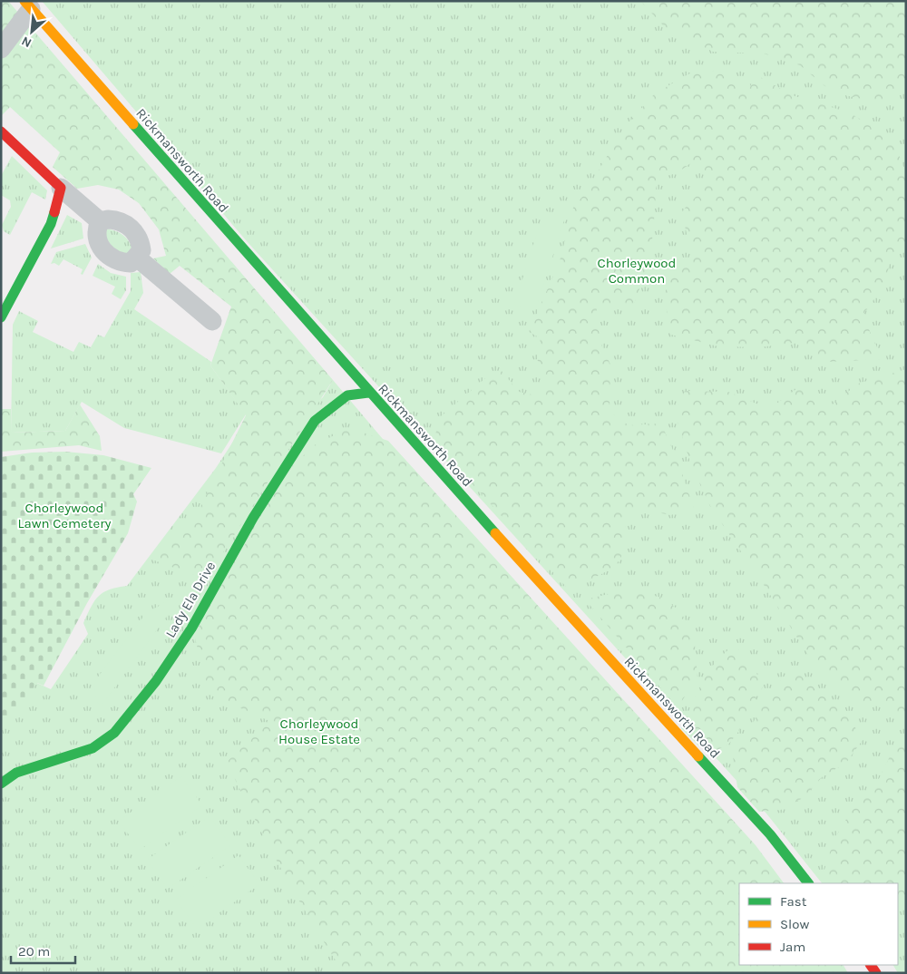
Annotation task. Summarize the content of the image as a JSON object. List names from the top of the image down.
{
  "streets": {
    "main road": ["Rickmansworth Road", "Lady Ela Drive"]
  },
  "crossings": [
    ["Rickmansworth Road", "Lady Ela Drive"]
  ],
  "parks": ["Chorleywood Common", "Chorleywood Lawn Cemetery", "Chorleywood House Estate"],
  "legend": ["Fast", "Slow", "Jam"],
  "scale_bar": "20 m",
  "north": "bottom left"
}
